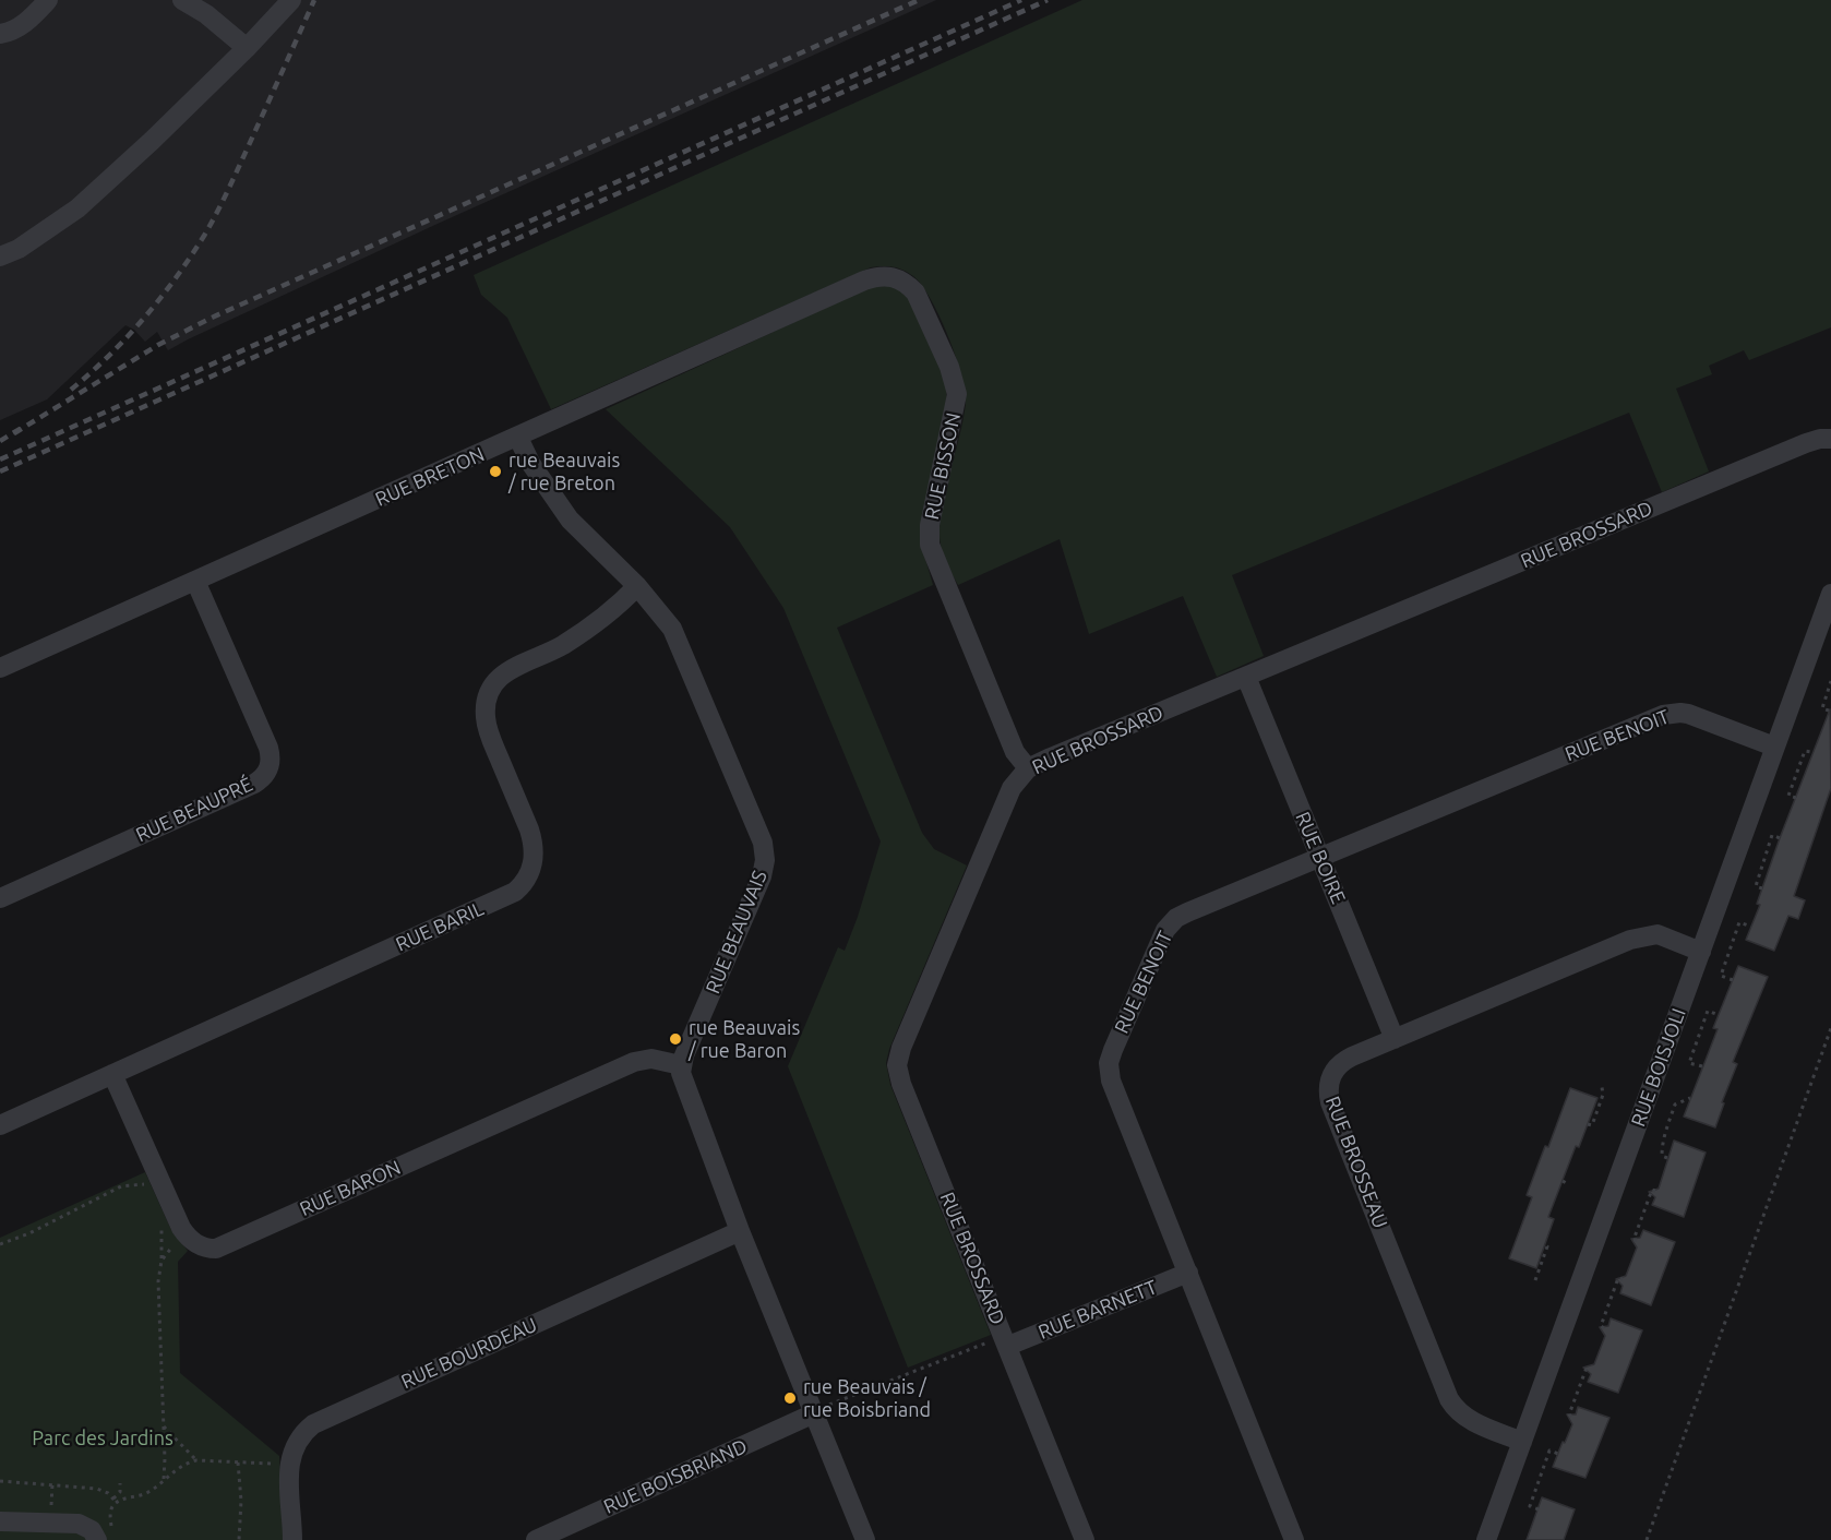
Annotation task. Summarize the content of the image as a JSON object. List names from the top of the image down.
{
  "streets": {
    "street": [
      "RUE BISSON",
      "RUE BRETON",
      "RUE BROSSARD",
      "RUE BENOIT",
      "RUE BEAUPRÉ",
      "RUE BOIRE",
      "RUE BARIL",
      "RUE BEAUVAIS",
      "RUE BOISJOLI",
      "RUE BROSSEAU",
      "RUE BARON",
      "RUE BARNETT",
      "RUE BOURDEAU",
      "RUE BOISBRIAND"
    ]
  },
  "crossings": [
    ["RUE BISSON", "RUE BRETON"],
    ["RUE BISSON", "RUE BROSSARD"],
    ["RUE BRETON", "RUE BEAUPRÉ"],
    ["RUE BRETON", "RUE BEAUVAIS"],
    ["RUE BROSSARD", "RUE BOIRE"],
    ["RUE BROSSARD", "RUE BARNETT"],
    ["RUE BENOIT", "RUE BOIRE"],
    ["RUE BENOIT", "RUE BOISJOLI"],
    ["RUE BENOIT", "RUE BARNETT"],
    ["RUE BOIRE", "RUE BROSSEAU"],
    ["RUE BARIL", "RUE BEAUVAIS"],
    ["RUE BARIL", "RUE BARON"],
    ["RUE BEAUVAIS", "RUE BARON"],
    ["RUE BOISJOLI", "RUE BROSSEAU"]
  ],
  "parks": ["Parc des Jardins"],
  "places": ["rue Beauvais / rue Breton", "rue Beauvais / rue Baron", "rue Beauvais / rue Boisbriand"]
}
